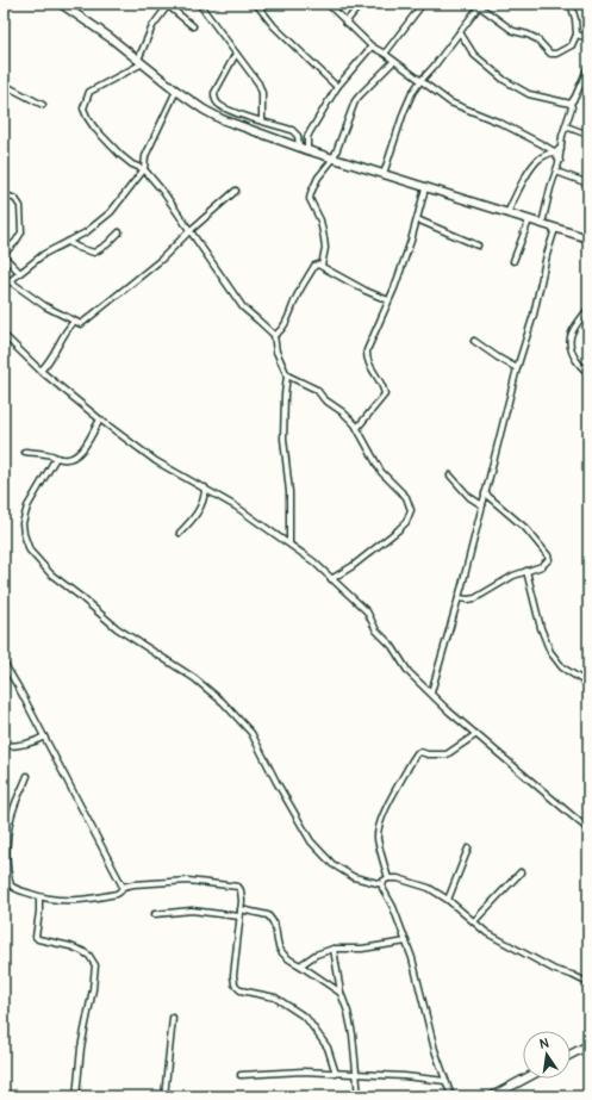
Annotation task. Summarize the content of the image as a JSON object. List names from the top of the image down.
{
  "north": "top"
}
